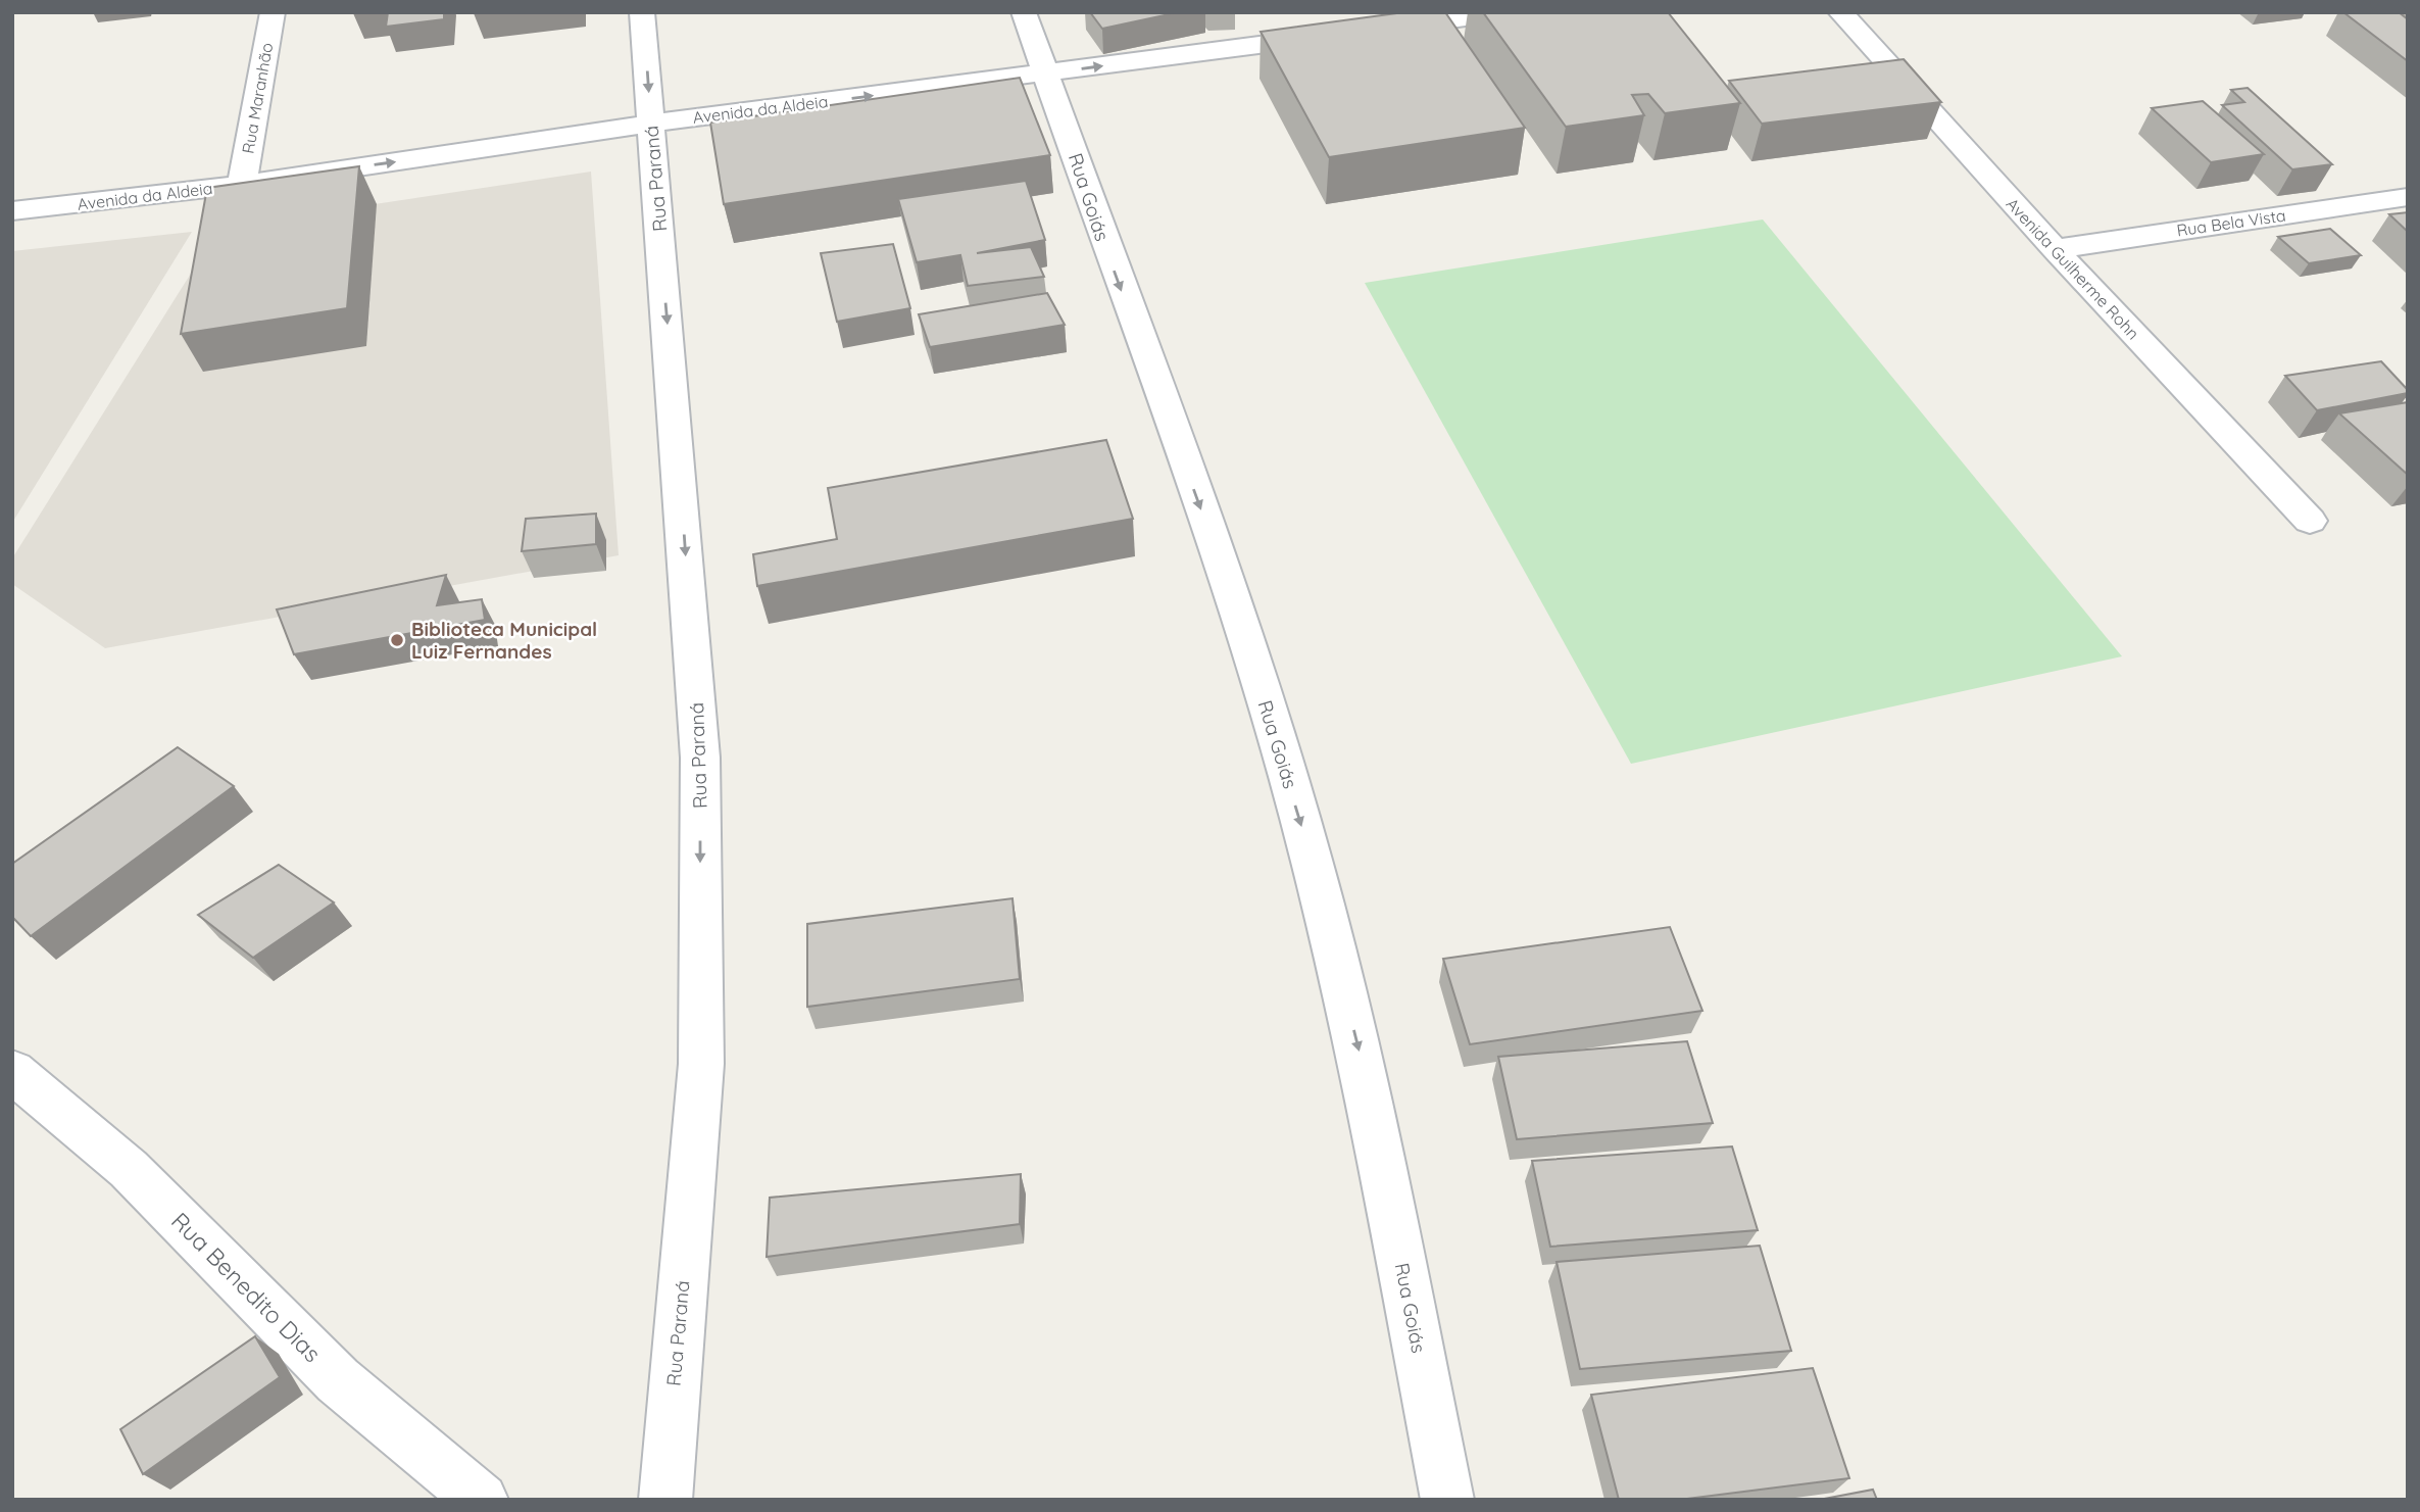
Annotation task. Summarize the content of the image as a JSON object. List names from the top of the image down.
{
  "streets": {
    "street": [
      "Rua Maranhão",
      "Avenida da Aldeia",
      "Rua Paraná",
      "Rua Goiás",
      "Rua Bela Vista",
      "Avenida Guilherme Rohn",
      "Rua Benedito Dias"
    ]
  },
  "crossings": [
    ["Rua Maranhão", "Avenida da Aldeia"],
    ["Avenida da Aldeia", "Rua Paraná"],
    ["Avenida da Aldeia", "Rua Goiás"],
    ["Rua Bela Vista", "Avenida Guilherme Rohn"]
  ],
  "one_way": ["Avenida da Aldeia", "Rua Paraná", "Rua Goiás"],
  "places": ["Biblioteca Municipal Luiz Fernandes"]
}
